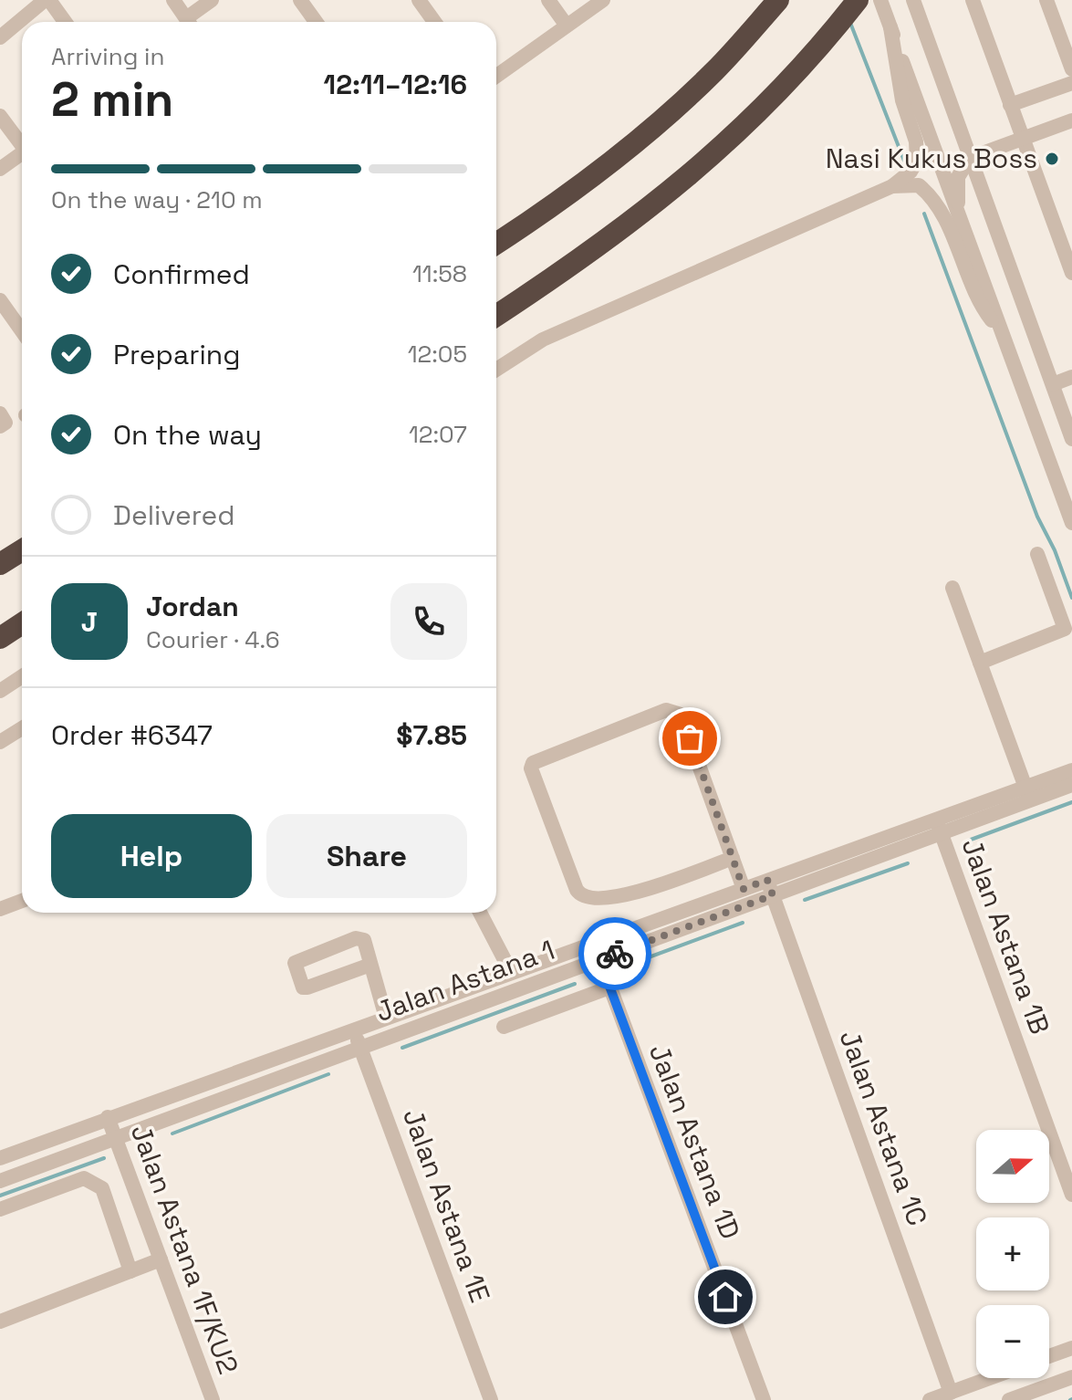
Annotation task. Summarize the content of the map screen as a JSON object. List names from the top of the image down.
{
  "streets": {
    "street": [
      "Jalan Astana 1B",
      "Jalan Astana 1",
      "Jalan Astana 1C",
      "Jalan Astana 1D",
      "Jalan Astana 1E",
      "Jalan Astana 1F/KU2"
    ]
  },
  "crossings": [
    ["Jalan Astana 1B", "Jalan Astana 1"],
    ["Jalan Astana 1", "Jalan Astana 1C"],
    ["Jalan Astana 1", "Jalan Astana 1D"],
    ["Jalan Astana 1", "Jalan Astana 1E"],
    ["Jalan Astana 1", "Jalan Astana 1F/KU2"]
  ],
  "places": ["Nasi Kukus Boss"],
  "north": "right",
  "page": {
    "heading": ["2 min", "Arriving in", "12:11–12:16"],
    "panel": [
      "Jordan",
      "Courier · 4.6",
      "Order #6347",
      "$7.85"
    ],
    "bar": "On the way · 210 m",
    "list": [
      ["Confirmed", "11:58"],
      ["Preparing", "12:05"],
      ["On the way", "12:07"],
      "Delivered"
    ],
    "round": "J",
    "buttons": ["Help", "Share"],
    "map_buttons": ["+", "−"]
  }
}
